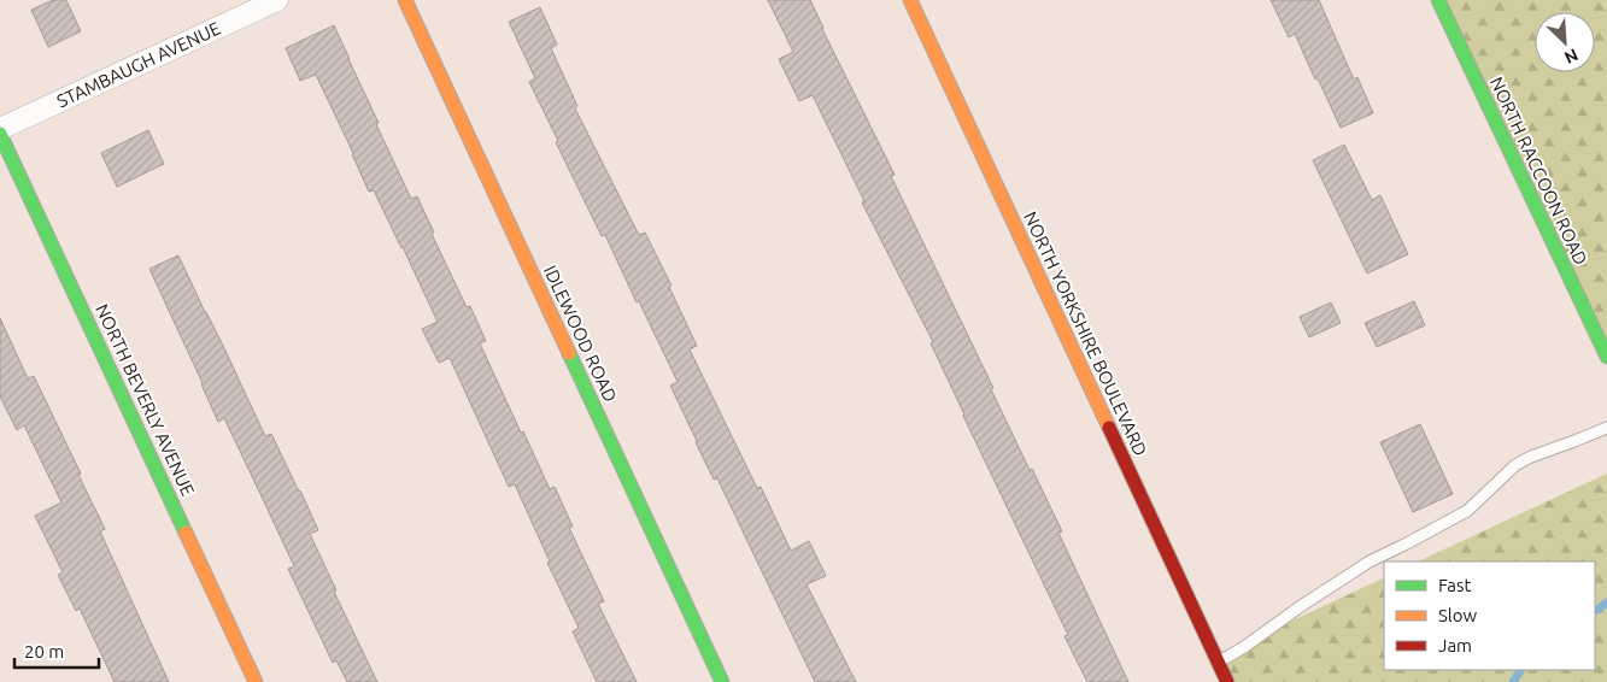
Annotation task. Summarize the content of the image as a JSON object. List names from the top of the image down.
{
  "streets": {
    "street": [
      "STAMBAUGH AVENUE",
      "NORTH RACCOON ROAD",
      "IDLEWOOD ROAD",
      "NORTH YORKSHIRE BOULEVARD",
      "NORTH BEVERLY AVENUE"
    ]
  },
  "legend": ["Fast", "Slow", "Jam"],
  "scale_bar": "20 m",
  "north": "bottom right"
}
